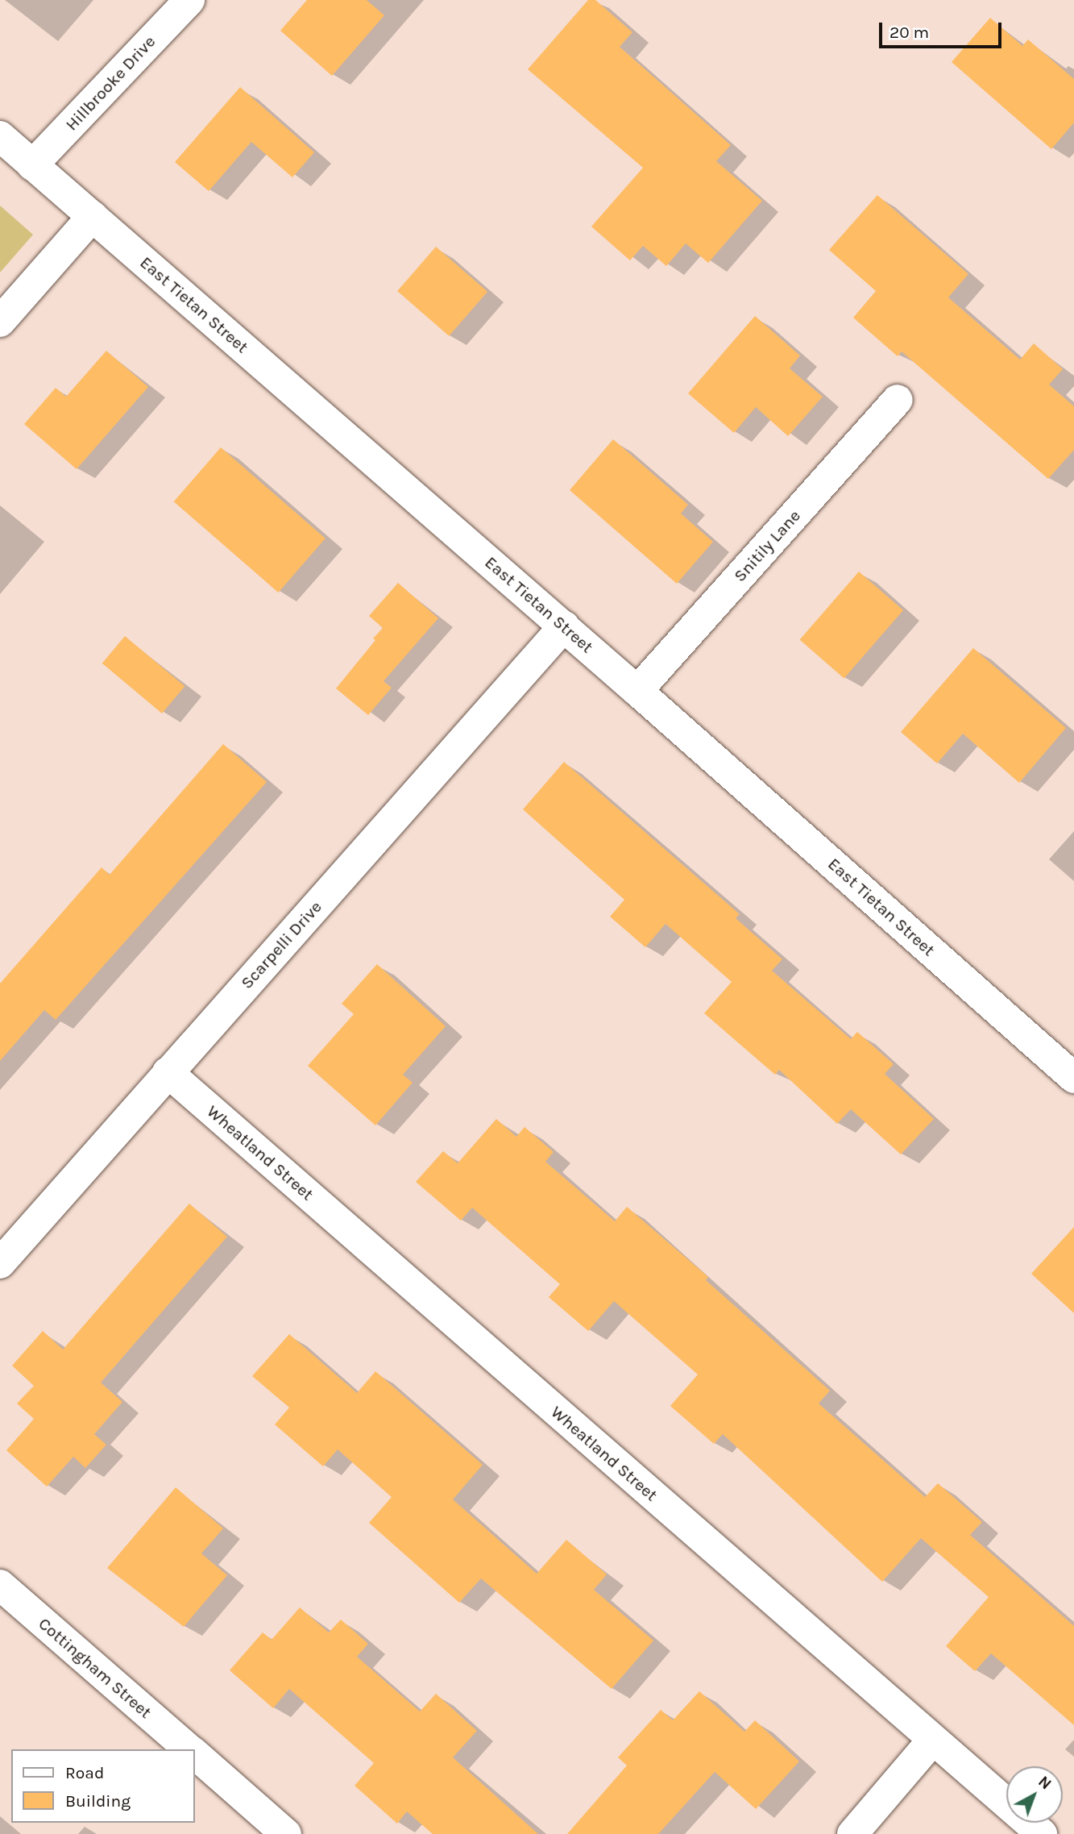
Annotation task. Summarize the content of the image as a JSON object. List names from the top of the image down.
{
  "streets": {
    "street": [
      "Hillbrooke Drive",
      "East Tietan Street",
      "Snitily Lane",
      "Scarpelli Drive",
      "Wheatland Street",
      "Cottingham Street"
    ]
  },
  "crossings": [
    ["Hillbrooke Drive", "East Tietan Street"],
    ["East Tietan Street", "Snitily Lane"],
    ["East Tietan Street", "Scarpelli Drive"],
    ["Scarpelli Drive", "Wheatland Street"]
  ],
  "legend": ["Road", "Building"],
  "scale_bar": "20 m",
  "north": "top right"
}
